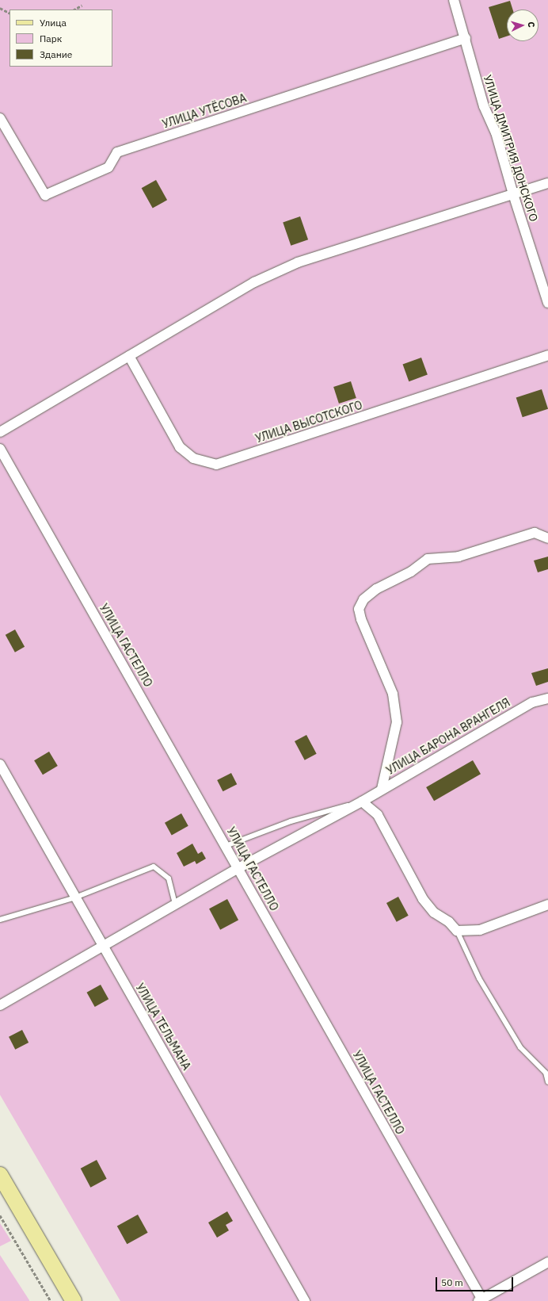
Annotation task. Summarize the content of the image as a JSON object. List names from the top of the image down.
{
  "streets": {
    "street": [
      "УЛИЦА УТЁСОВА",
      "УЛИЦА ДМИТРИЯ ДОНСКОГО",
      "УЛИЦА ВЫСОТСКОГО",
      "УЛИЦА ГАСТЕЛЛО",
      "УЛИЦА БАРОНА ВРАНГЕЛЯ",
      "УЛИЦА ТЕЛЬМАНА"
    ]
  },
  "crossings": [
    ["УЛИЦА УТЁСОВА", "УЛИЦА ДМИТРИЯ ДОНСКОГО"],
    ["УЛИЦА ГАСТЕЛЛО", "УЛИЦА БАРОНА ВРАНГЕЛЯ"],
    ["УЛИЦА БАРОНА ВРАНГЕЛЯ", "УЛИЦА ТЕЛЬМАНА"]
  ],
  "legend": ["Улица", "Парк", "Здание"],
  "scale_bar": "50 m",
  "north": "right"
}
